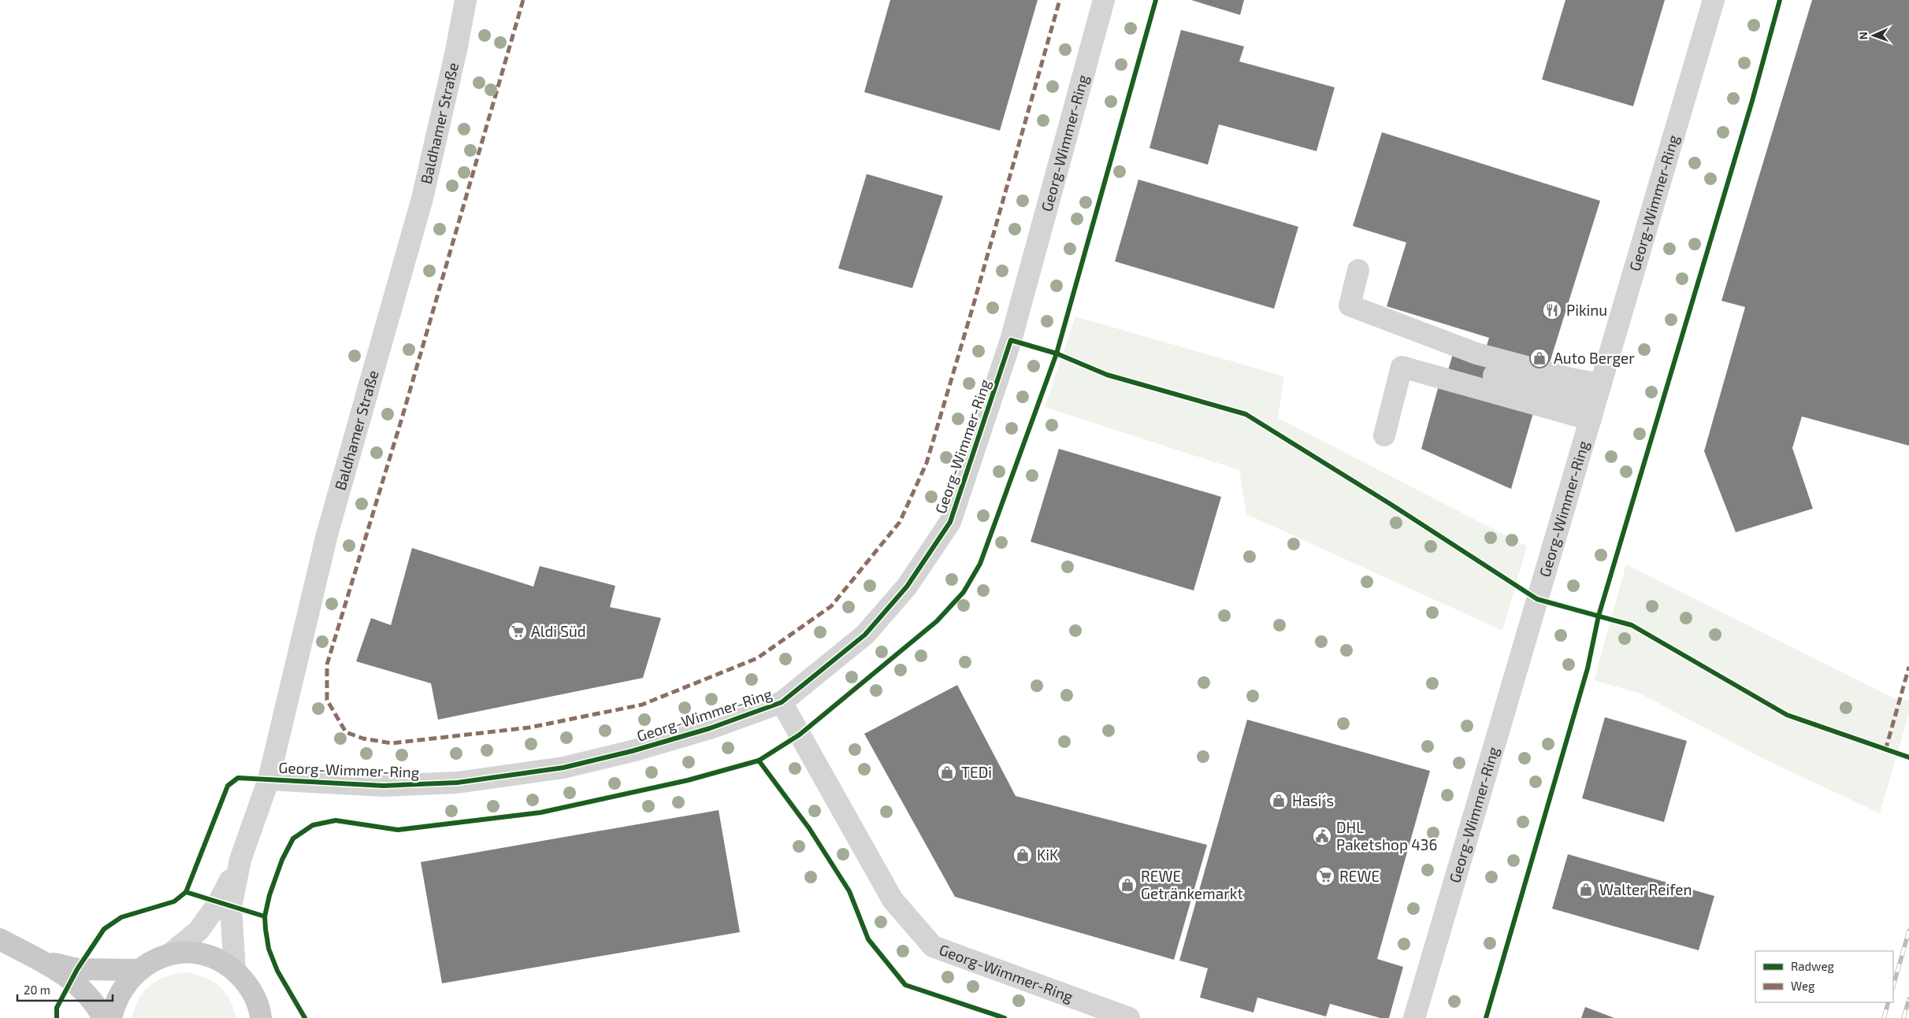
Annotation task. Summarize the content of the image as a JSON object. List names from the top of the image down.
{
  "streets": {
    "street": ["Baldhamer Straße", "Georg-Wimmer-Ring"]
  },
  "crossings": [
    ["Baldhamer Straße", "Georg-Wimmer-Ring"]
  ],
  "places": {
    "restaurant": ["Pikinu"],
    "shop": [
      "Auto Berger",
      "TEDi",
      "Hasi´s",
      "KiK",
      "REWE Getränkemarkt",
      "Walter Reifen"
    ],
    "supermarket": ["Aldi Süd", "REWE"],
    "public building": ["DHL Paketshop 436"]
  },
  "legend": ["Radweg", "Weg"],
  "scale_bar": "20 m",
  "north": "left"
}
